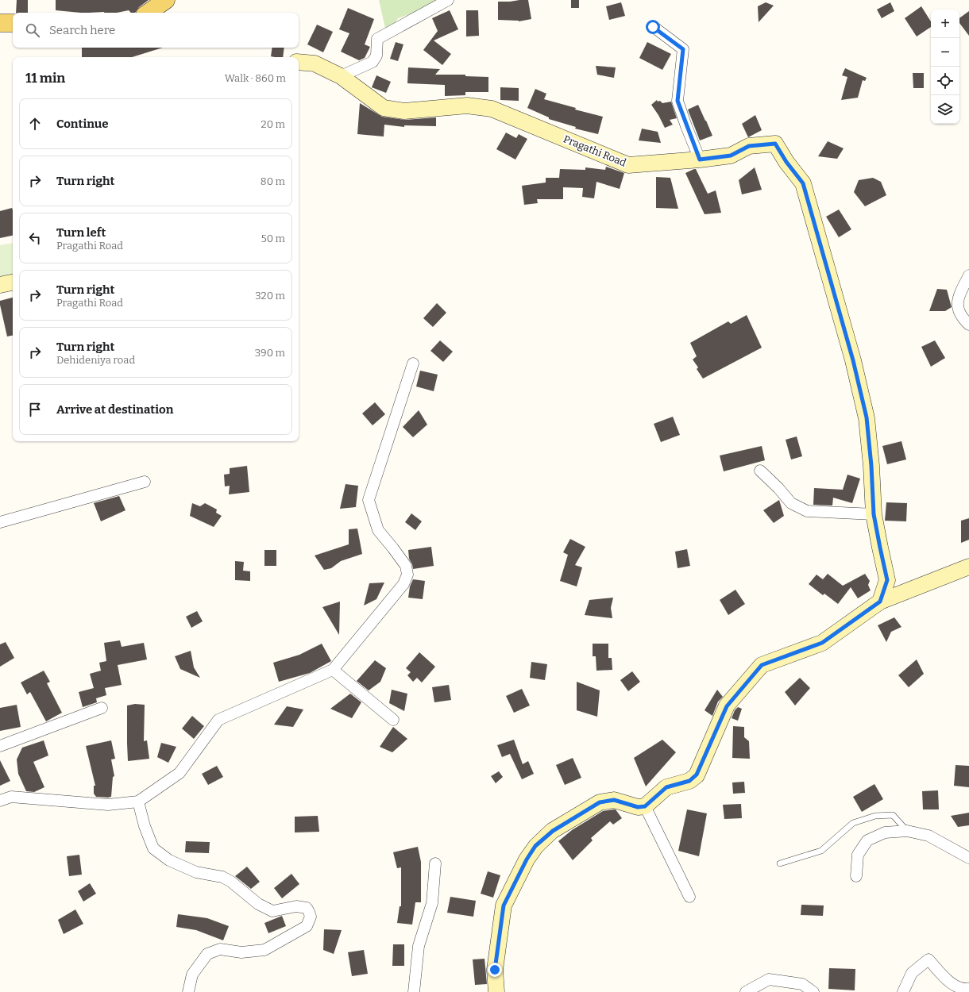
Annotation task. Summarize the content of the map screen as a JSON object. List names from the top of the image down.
{
  "streets": {
    "street": ["Pragathi Road"]
  },
  "page": {
    "map_buttons": ["+", "−"],
    "search": "Search here",
    "heading": ["11 min", "Walk · 860 m"],
    "list": [
      ["Continue", "20 m"],
      ["Turn right", "80 m"],
      ["Turn left", "Pragathi Road", "50 m"],
      ["Turn right", "Pragathi Road", "320 m"],
      ["Turn right", "Dehideniya road", "390 m"],
      "Arrive at destination"
    ]
  }
}
